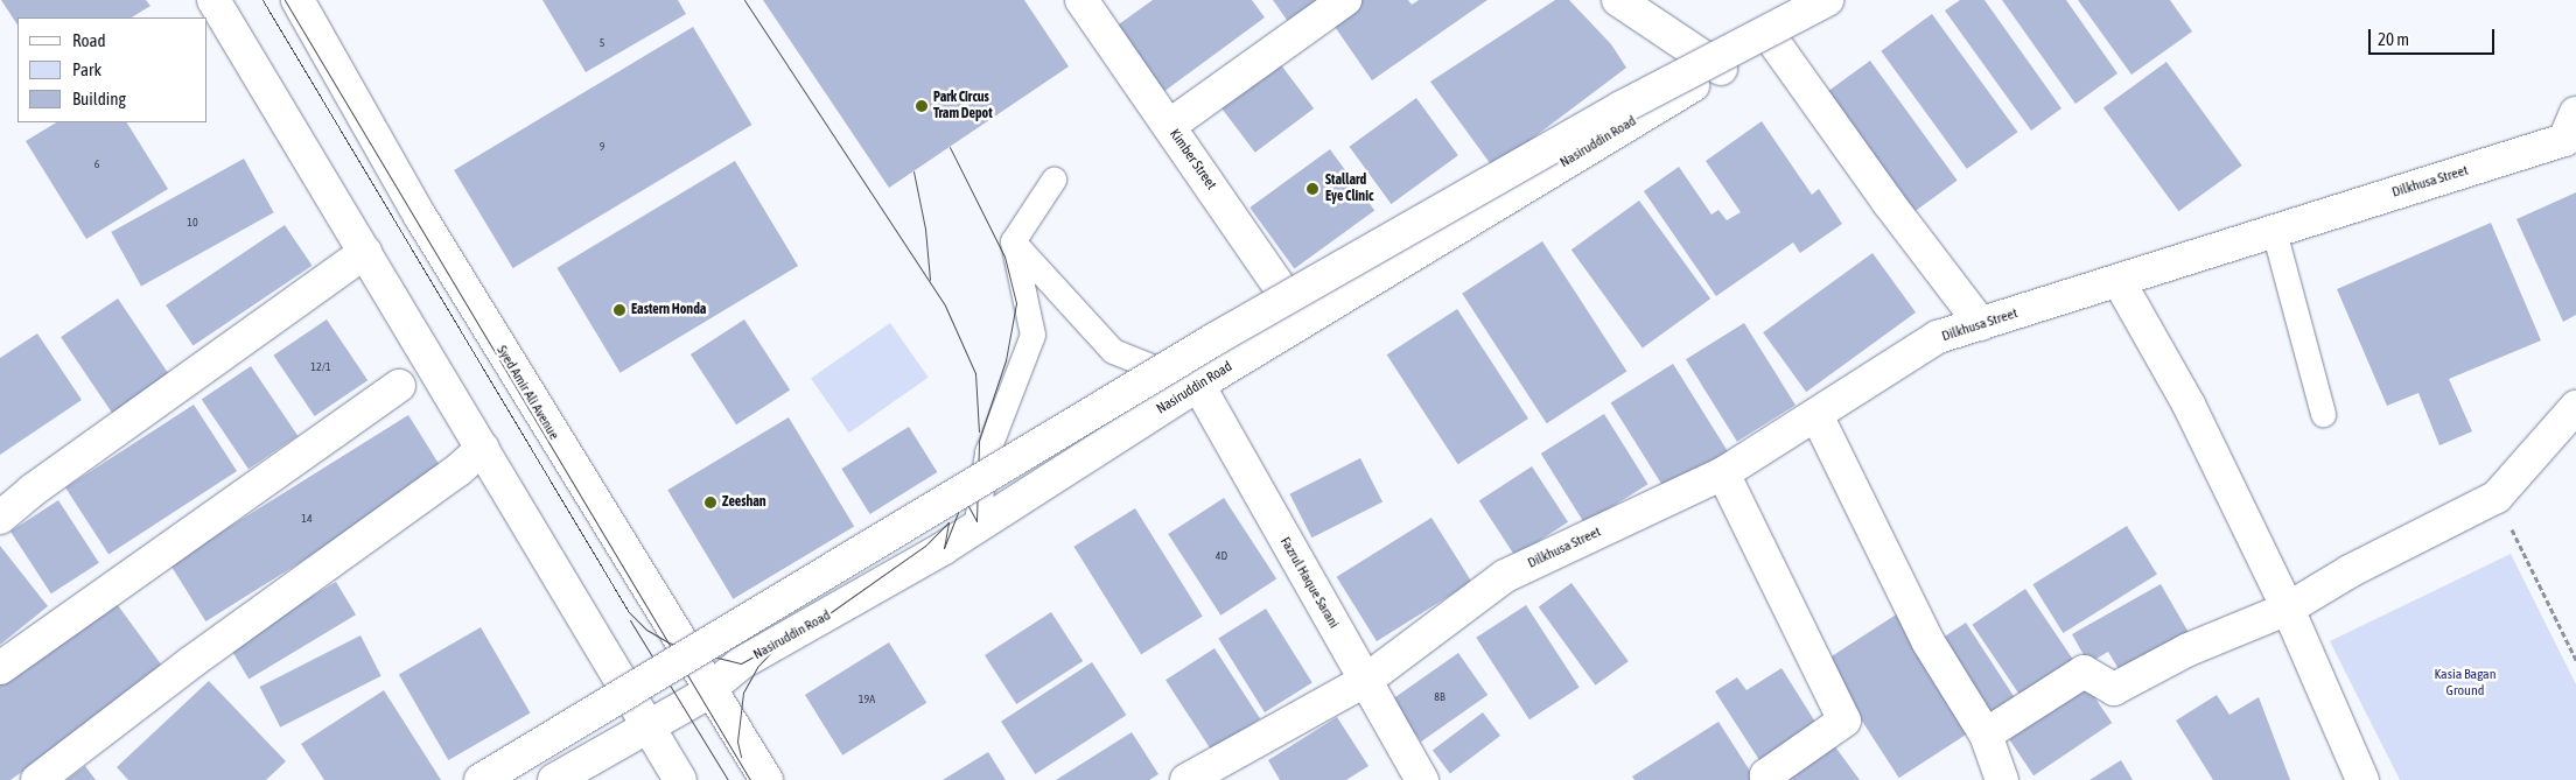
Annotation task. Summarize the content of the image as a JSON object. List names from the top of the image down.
{
  "streets": {
    "main road": [
      "Nasiruddin Road",
      "Kimber Street",
      "Dilkhusa Street",
      "Syed Amir Ali Avenue",
      "Fazrul Haque Sarani"
    ]
  },
  "crossings": [
    ["Nasiruddin Road", "Kimber Street"],
    ["Nasiruddin Road", "Syed Amir Ali Avenue"],
    ["Nasiruddin Road", "Fazrul Haque Sarani"],
    ["Dilkhusa Street", "Fazrul Haque Sarani"]
  ],
  "parks": ["Kasia Bagan Ground"],
  "places": [
    "Park Circus Tram Depot",
    "Stallard Eye Clinic",
    "Eastern Honda",
    "Zeeshan"
  ],
  "house_numbers": [
    "5",
    "9",
    "6",
    "10",
    "12/1",
    "14",
    "4D",
    "8B",
    "19A"
  ],
  "legend": ["Road", "Park", "Building"],
  "scale_bar": "20 m"
}
